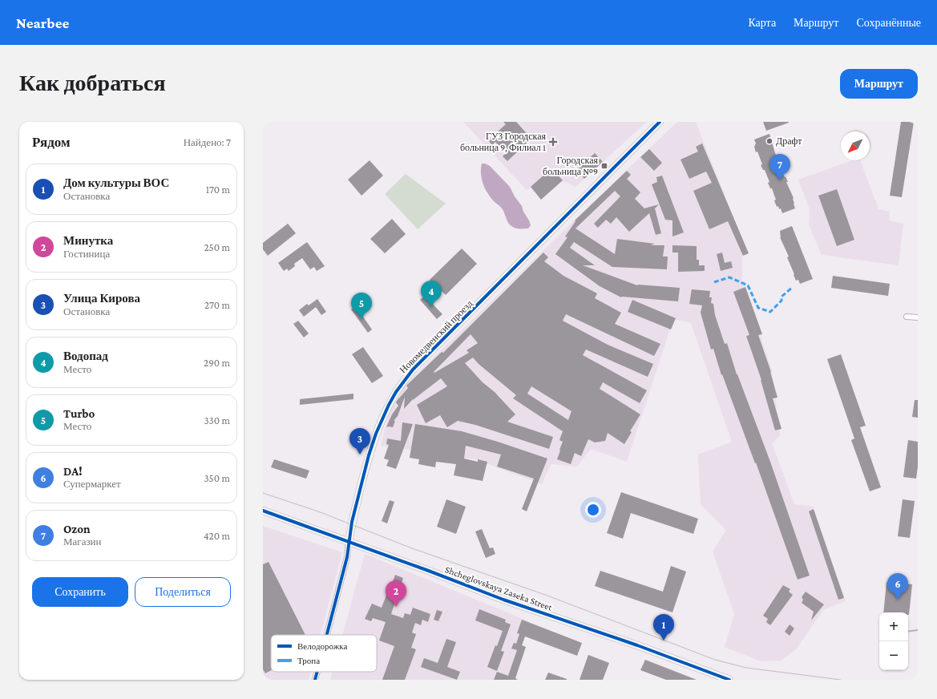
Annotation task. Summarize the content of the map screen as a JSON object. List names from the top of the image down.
{
  "streets": {
    "street": ["Новомедвенский проезд", "Shcheglovskaya Zaseka Street"]
  },
  "crossings": [
    ["Новомедвенский проезд", "Shcheglovskaya Zaseka Street"]
  ],
  "places": {
    "other": ["Драфт"],
    "health": ["ГУЗ Городская больница 9, Филиал 1"],
    "transit": ["Городская больница №9"]
  },
  "legend": ["Велодорожка", "Тропа"],
  "north": "bottom left",
  "page": {
    "header": "Nearbee",
    "nav": ["Карта", "Маршрут", "Сохранённые"],
    "buttons": [
      "Маршрут",
      ["Сохранить", "Поделиться"]
    ],
    "title": "Как добраться",
    "heading": ["Рядом", "Найдено: 7"],
    "pins": [
      "7",
      "4",
      "5",
      "3",
      "6",
      "2",
      "1"
    ],
    "list": [
      {
        "mark": "1",
        "name": "Дом культуры ВОС",
        "note": "Остановка",
        "value": "170 m"
      },
      {
        "mark": "2",
        "name": "Минутка",
        "note": "Гостиница",
        "value": "250 m"
      },
      {
        "mark": "3",
        "name": "Улица Кирова",
        "note": "Остановка",
        "value": "270 m"
      },
      {
        "mark": "4",
        "name": "Водопад",
        "note": "Место",
        "value": "290 m"
      },
      {
        "mark": "5",
        "name": "Turbo",
        "note": "Место",
        "value": "330 m"
      },
      {
        "mark": "6",
        "name": "DA!",
        "note": "Супермаркет",
        "value": "350 m"
      },
      {
        "mark": "7",
        "name": "Ozon",
        "note": "Магазин",
        "value": "420 m"
      }
    ],
    "map_buttons": ["+", "−"]
  }
}
